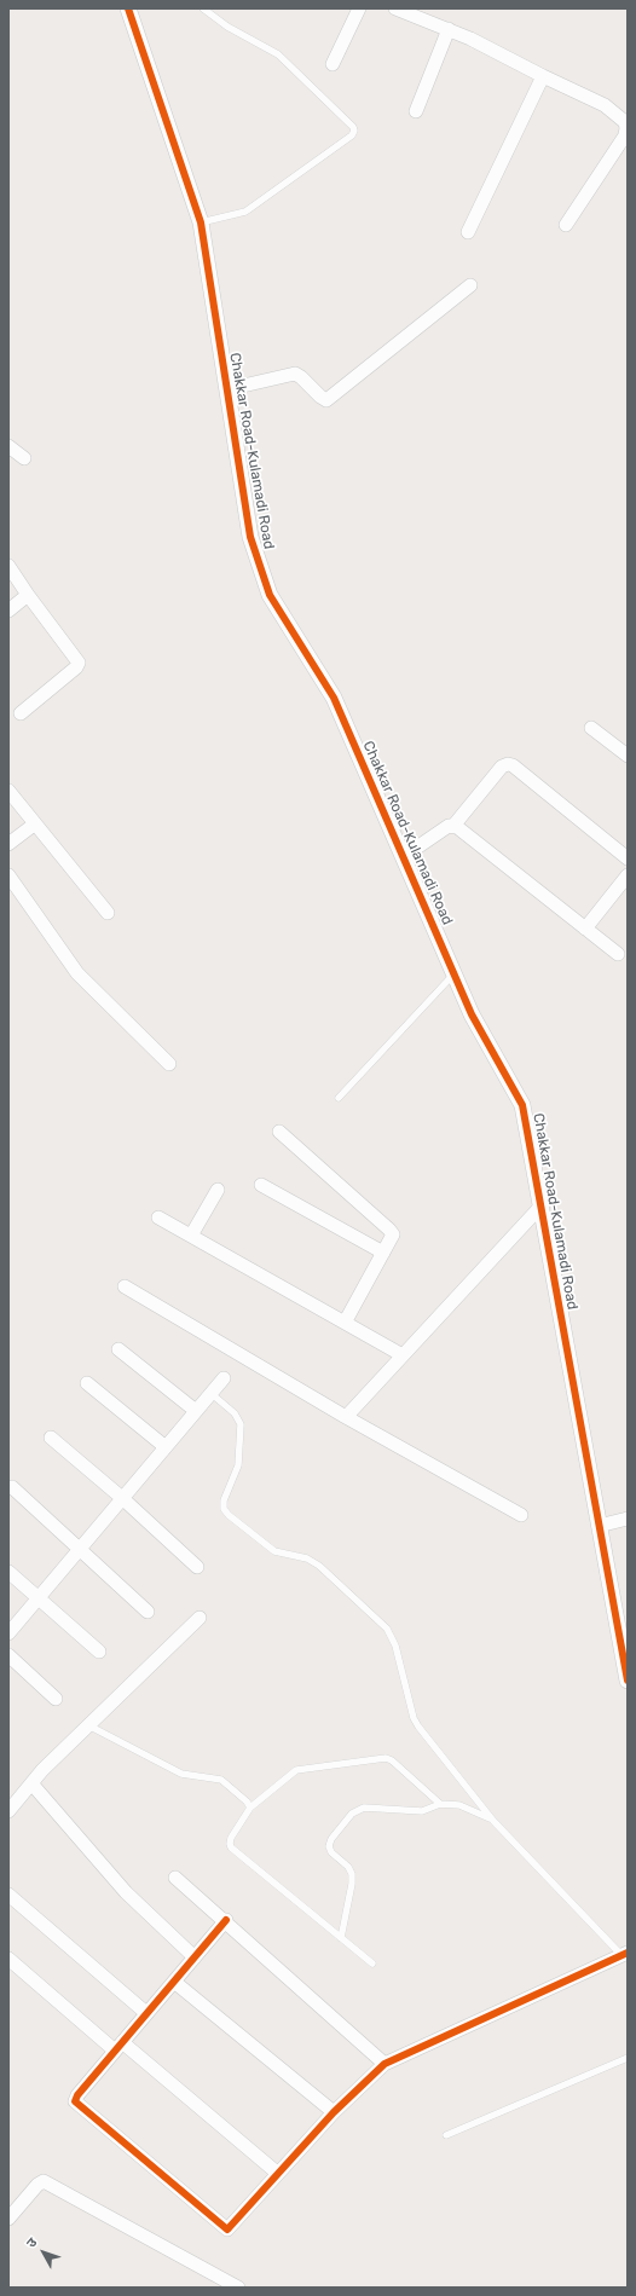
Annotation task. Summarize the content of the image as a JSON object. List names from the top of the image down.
{
  "streets": {
    "street": ["Chakkar Road-Kulamadi Road"]
  },
  "north": "top left"
}
